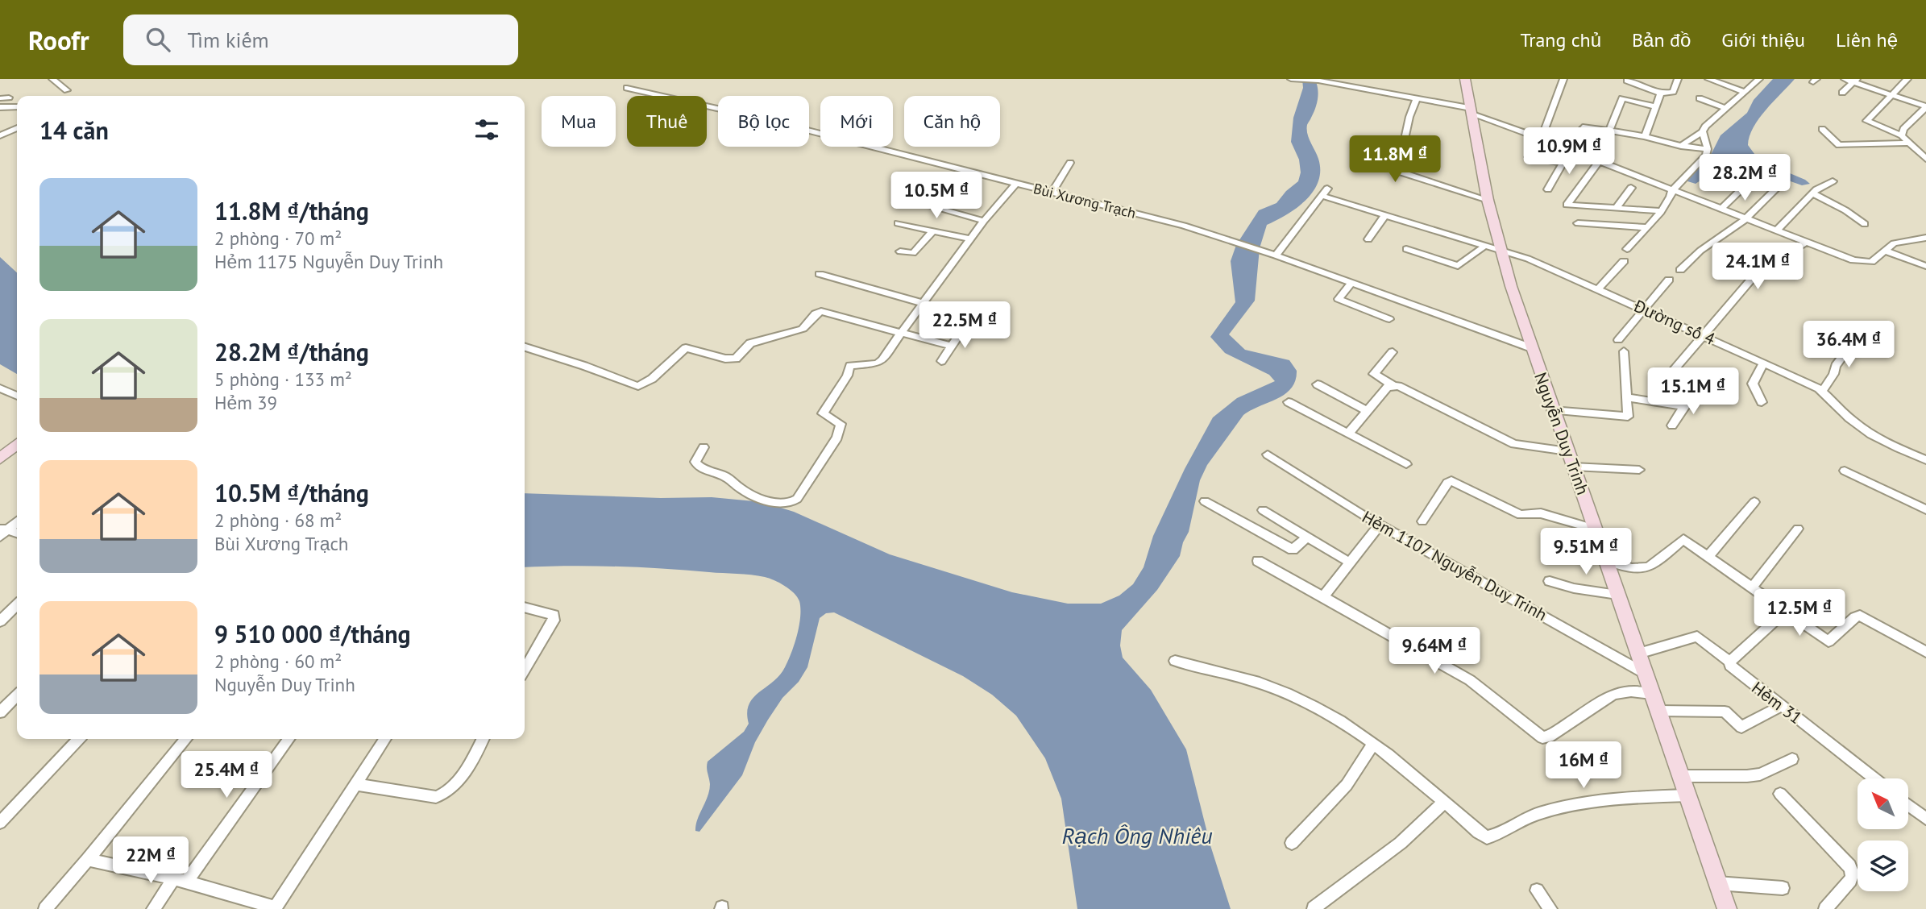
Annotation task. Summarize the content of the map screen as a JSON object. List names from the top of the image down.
{
  "streets": {
    "main road": ["Nguyễn Duy Trinh"],
    "street": [
      "Bùi Xương Trạch",
      "Đường số 4",
      "Hẻm 1107 Nguyễn Duy Trinh",
      "Hẻm 31"
    ]
  },
  "crossings": [
    ["Bùi Xương Trạch", "Nguyễn Duy Trinh"],
    ["Đường số 4", "Nguyễn Duy Trinh"],
    ["Nguyễn Duy Trinh", "Hẻm 1107 Nguyễn Duy Trinh"],
    ["Nguyễn Duy Trinh", "Hẻm 31"]
  ],
  "water": ["Rạch Ông Nhiêu"],
  "north": "top left",
  "page": {
    "header": "Roofr",
    "search": "Tìm kiếm",
    "nav": [
      "Trang chủ",
      "Bản đồ",
      "Giới thiệu",
      "Liên hệ"
    ],
    "chip": [
      "Mua",
      "Thuê",
      "Bộ lọc",
      "Mới",
      "Căn hộ"
    ],
    "heading": "14 căn",
    "price": [
      "10.9M ₫",
      "11.8M ₫",
      "28.2M ₫",
      "10.5M ₫",
      "24.1M ₫",
      "22.5M ₫",
      "36.4M ₫",
      "15.1M ₫",
      "9.51M ₫",
      "12.5M ₫",
      "9.64M ₫",
      "16M ₫",
      "25.4M ₫",
      "22M ₫"
    ],
    "list": [
      {
        "name": "11.8M ₫/tháng",
        "note": "2 phòng · 70 m² · Hẻm 1175 Nguyễn Duy Trinh"
      },
      {
        "name": "28.2M ₫/tháng",
        "note": "5 phòng · 133 m² · Hẻm 39"
      },
      {
        "name": "10.5M ₫/tháng",
        "note": "2 phòng · 68 m² · Bùi Xương Trạch"
      },
      {
        "name": "9 510 000 ₫/tháng",
        "note": "2 phòng · 60 m² · Nguyễn Duy Trinh"
      }
    ]
  }
}
